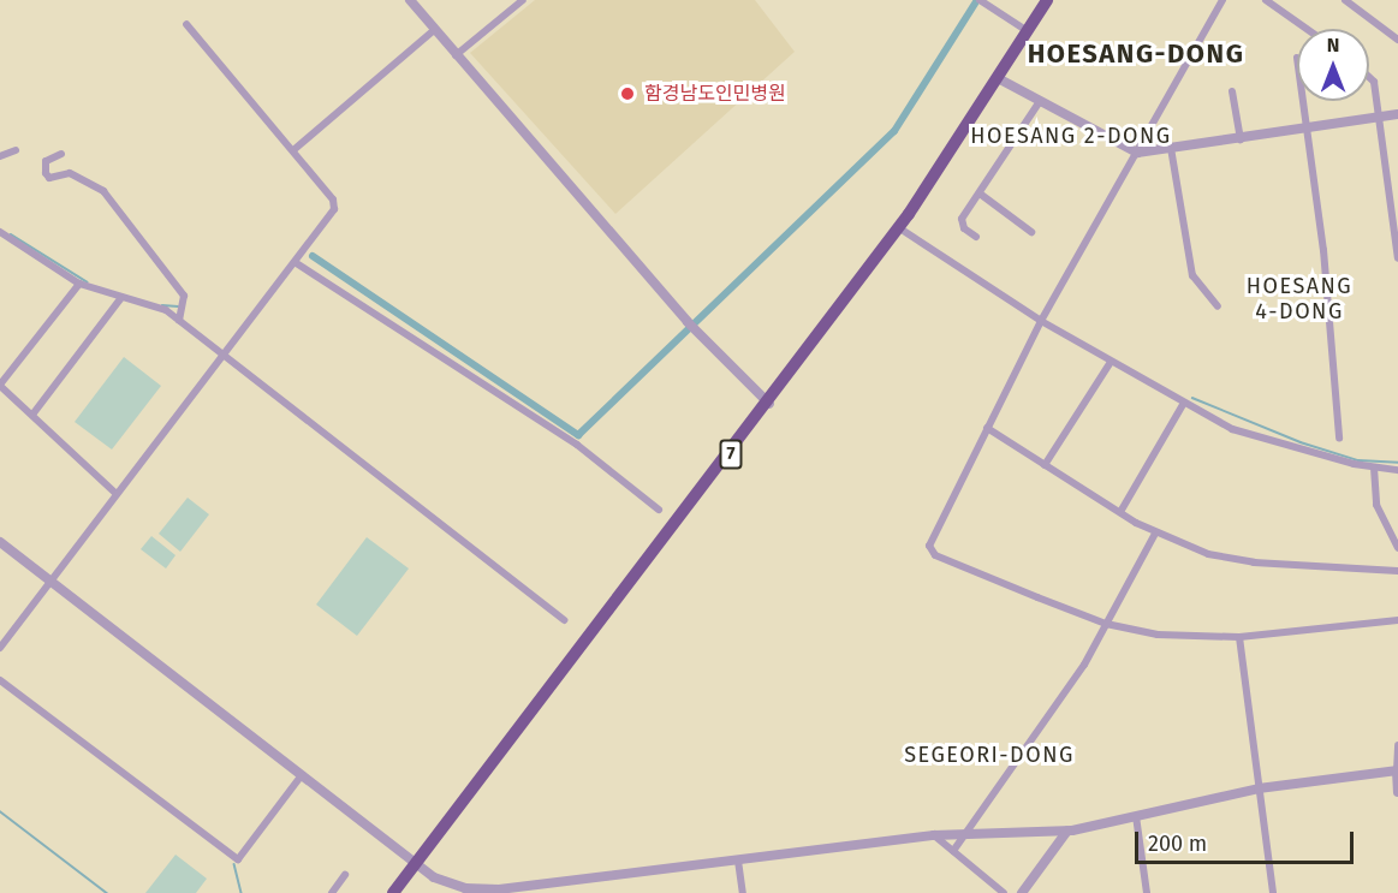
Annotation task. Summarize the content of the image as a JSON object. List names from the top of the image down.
{
  "streets": {
    "highway": ["7"]
  },
  "districts": [
    "HOESANG-DONG",
    "HOESANG 2-DONG",
    "HOESANG 4-DONG",
    "SEGEORI-DONG"
  ],
  "places": ["함경남도인민병원"],
  "scale_bar": "200 m",
  "north": "top"
}
